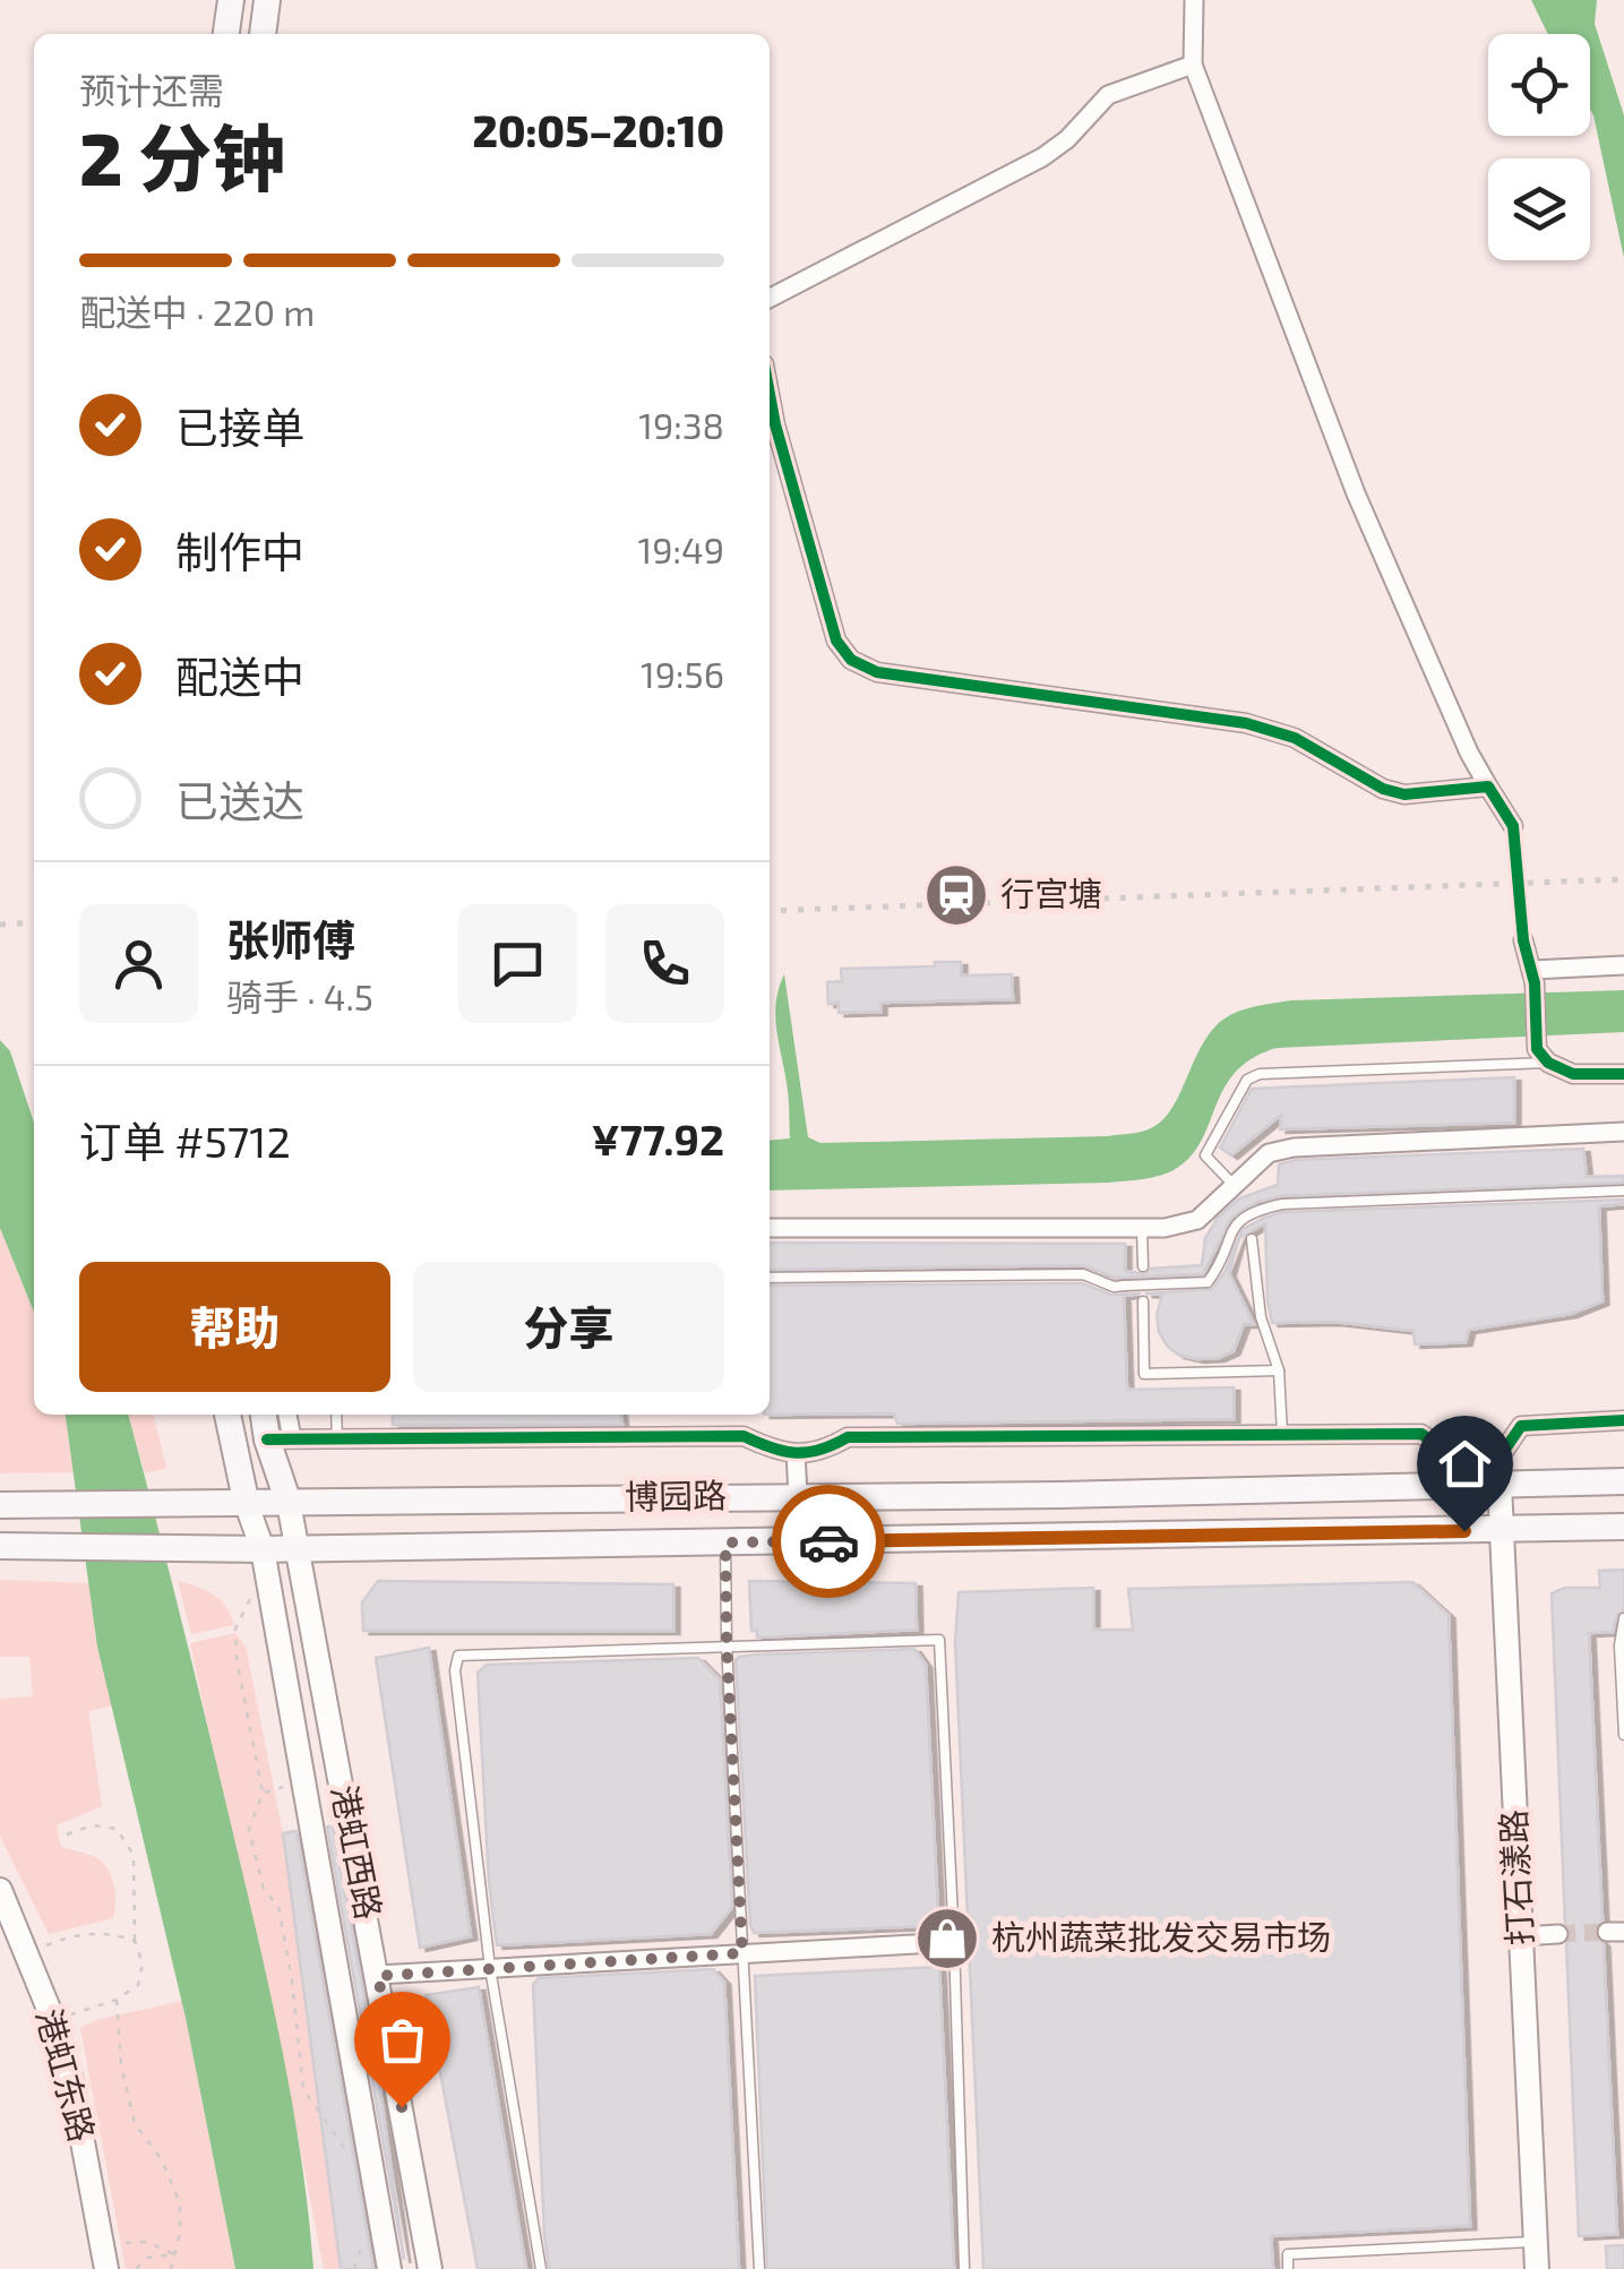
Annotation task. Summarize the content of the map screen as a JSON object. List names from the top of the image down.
{
  "streets": {
    "main road": ["博园路"],
    "street": ["港虹西路", "打石漾路", "港虹东路"]
  },
  "crossings": [
    ["博园路", "港虹西路"],
    ["博园路", "打石漾路"]
  ],
  "places": {
    "station": ["行宫塘"],
    "shop": ["杭州蔬菜批发交易市场"]
  },
  "page": {
    "heading": ["2 分钟", "预计还需", "20:05–20:10"],
    "panel": [
      "张师傅",
      "骑手 · 4.5",
      "订单 #5712",
      "¥77.92"
    ],
    "bar": "配送中 · 220 m",
    "list": [
      ["已接单", "19:38"],
      ["制作中", "19:49"],
      ["配送中", "19:56"],
      "已送达"
    ],
    "buttons": ["帮助", "分享"]
  }
}
